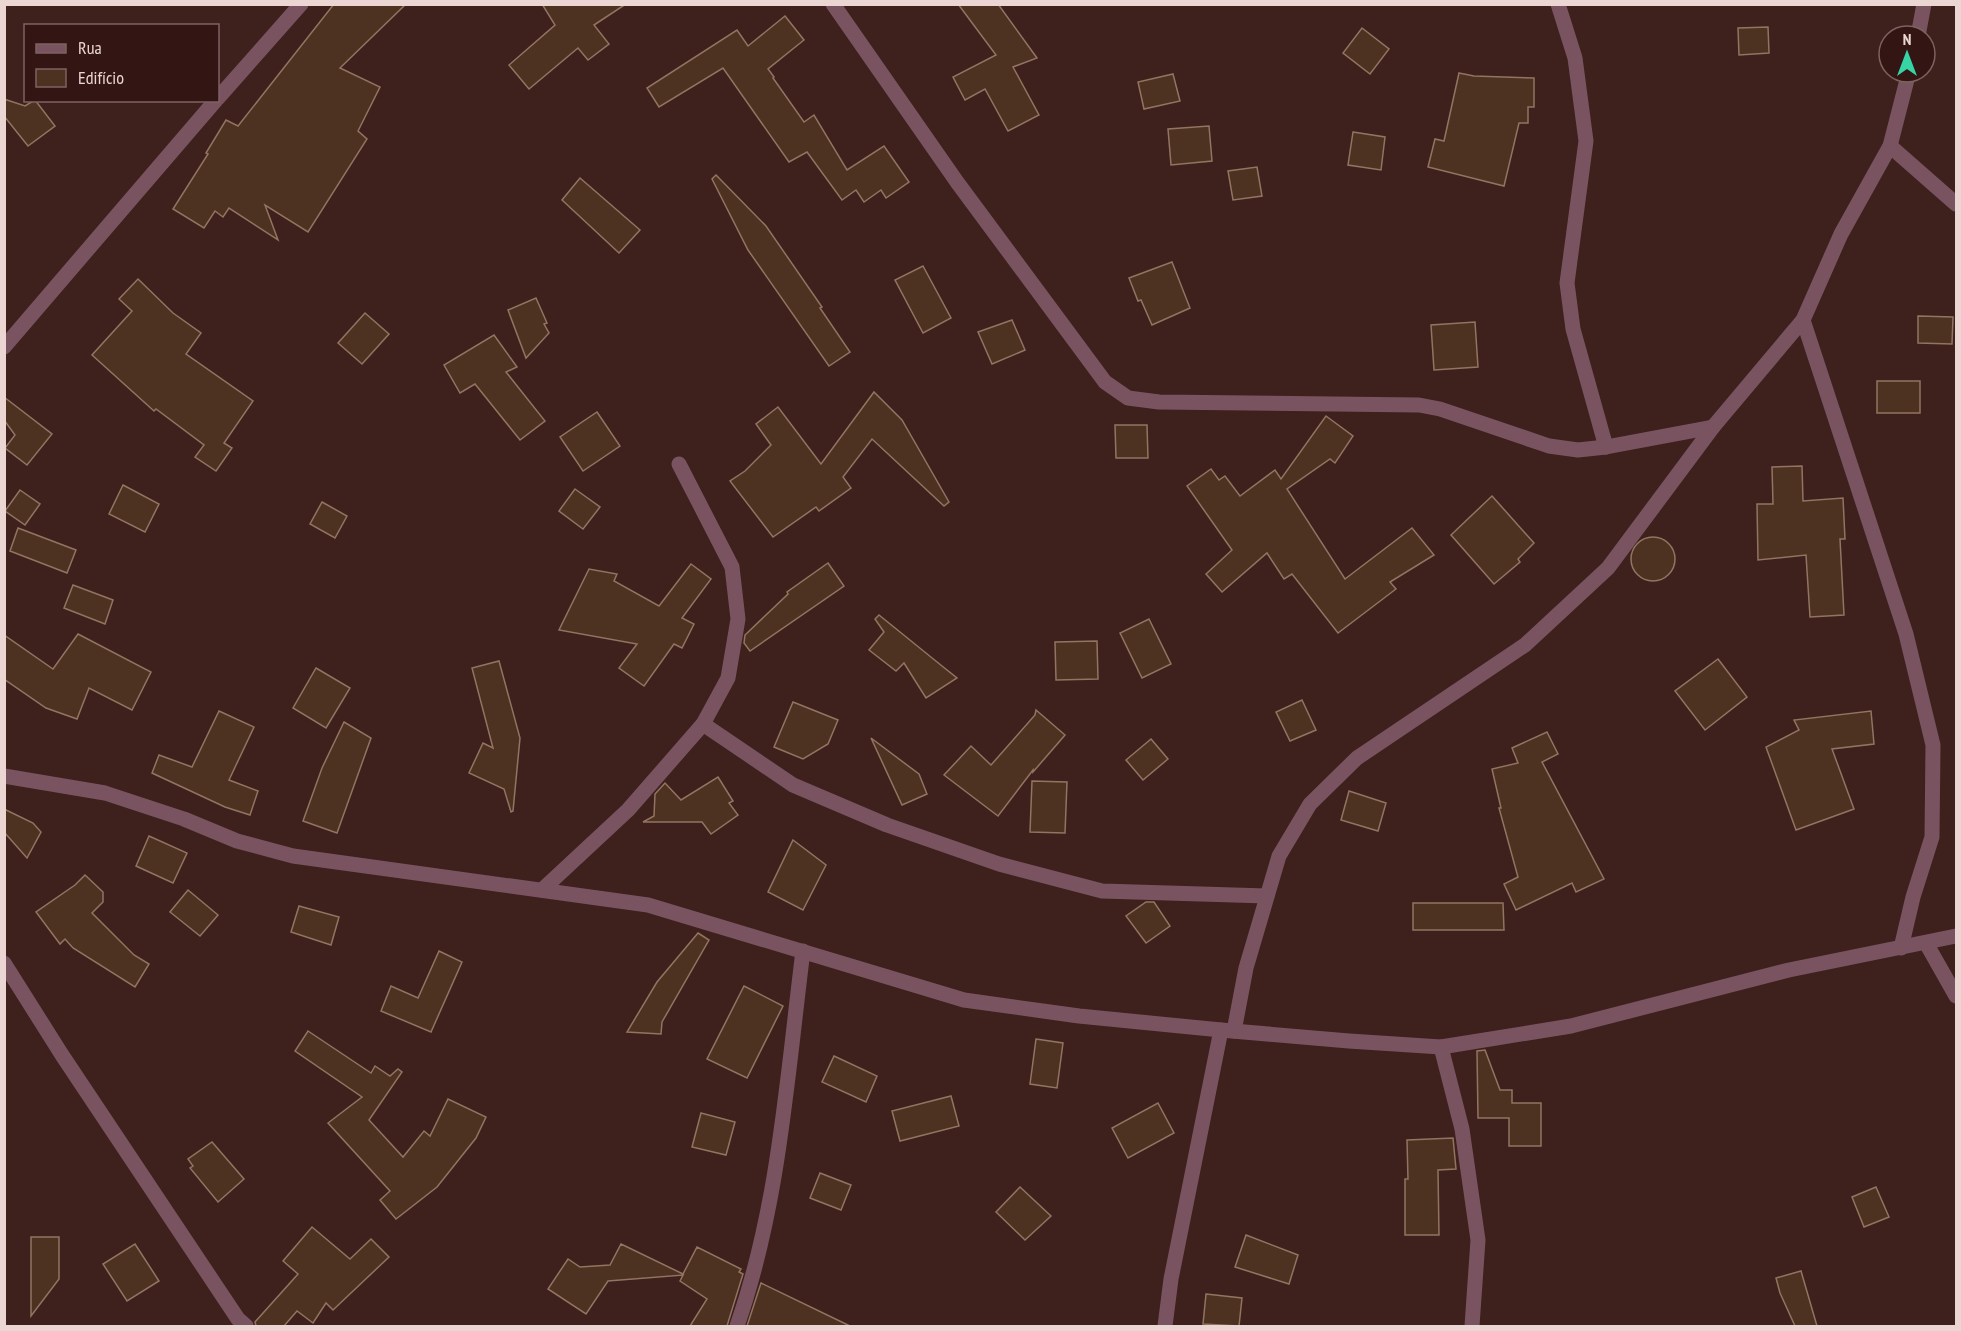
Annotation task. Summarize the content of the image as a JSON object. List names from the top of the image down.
{
  "legend": ["Rua", "Edifício"],
  "north": "top"
}
